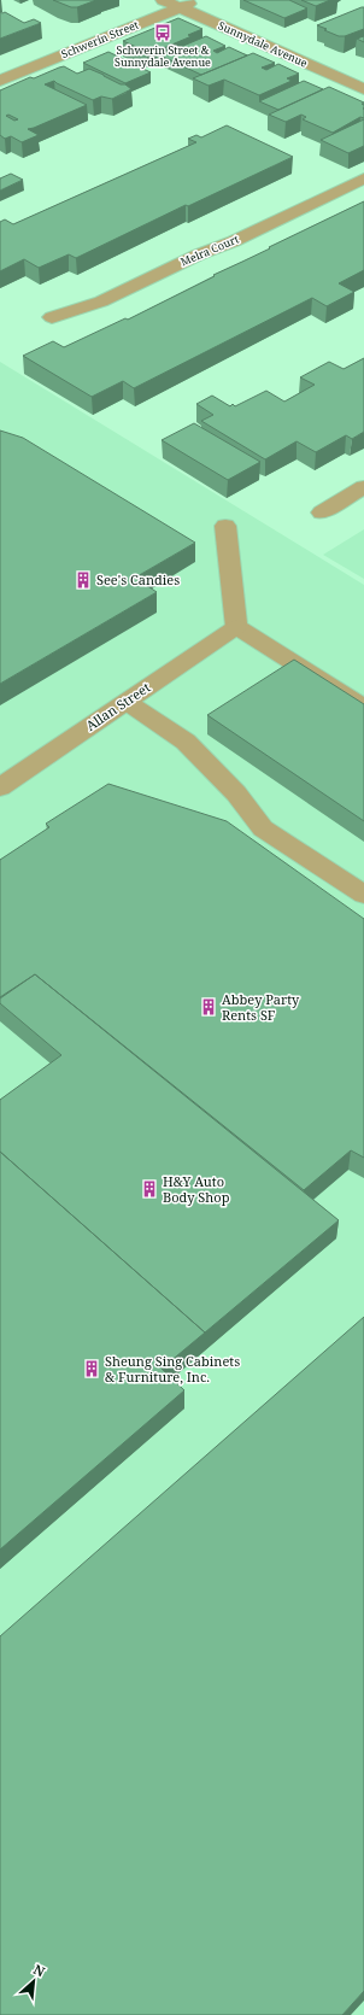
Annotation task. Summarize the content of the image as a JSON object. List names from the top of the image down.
{
  "streets": {
    "street": [
      "Schwerin Street",
      "Sunnydale Avenue",
      "Melra Court",
      "Allan Street"
    ]
  },
  "crossings": [
    ["Schwerin Street", "Sunnydale Avenue"]
  ],
  "places": {
    "bus stop": ["Schwerin Street & Sunnydale Avenue"],
    "building": [
      "See's Candies",
      "Abbey Party Rents SF",
      "H&Y Auto Body Shop",
      "Sheung Sing Cabinets & Furniture, Inc."
    ]
  },
  "north": "top right"
}
